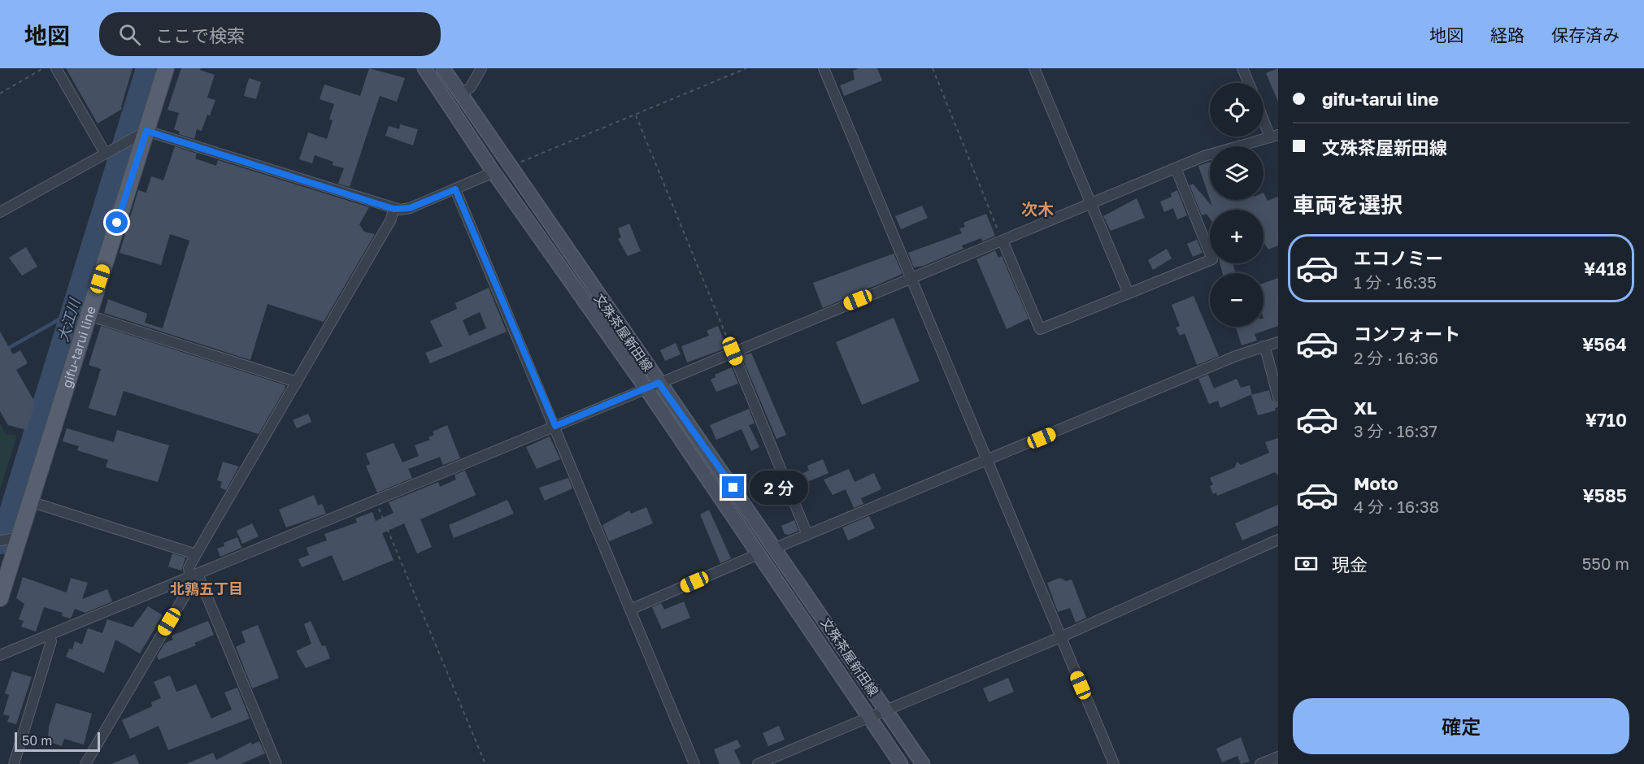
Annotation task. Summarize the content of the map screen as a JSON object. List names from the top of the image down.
{
  "streets": {
    "main road": ["文殊茶屋新田線", "gifu-tarui line"]
  },
  "districts": ["次木", "北鶉五丁目"],
  "water": ["大江川"],
  "scale_bar": "50 m",
  "page": {
    "header": "地図",
    "search": "ここで検索",
    "nav": ["地図", "経路", "保存済み"],
    "banner": ["gifu-tarui line", "文殊茶屋新田線"],
    "map_buttons": ["+", "−"],
    "heading": "車両を選択",
    "list": [
      {
        "name": "エコノミー",
        "note": "1 分 · 16:35",
        "value": "¥418"
      },
      {
        "name": "コンフォート",
        "note": "2 分 · 16:36",
        "value": "¥564"
      },
      {
        "name": "XL",
        "note": "3 分 · 16:37",
        "value": "¥710"
      },
      {
        "name": "Moto",
        "note": "4 分 · 16:38",
        "value": "¥585"
      }
    ],
    "bubble": "2 分",
    "pay": ["現金", "550 m"],
    "buttons": "確定",
    "scale": "50 m"
  }
}
